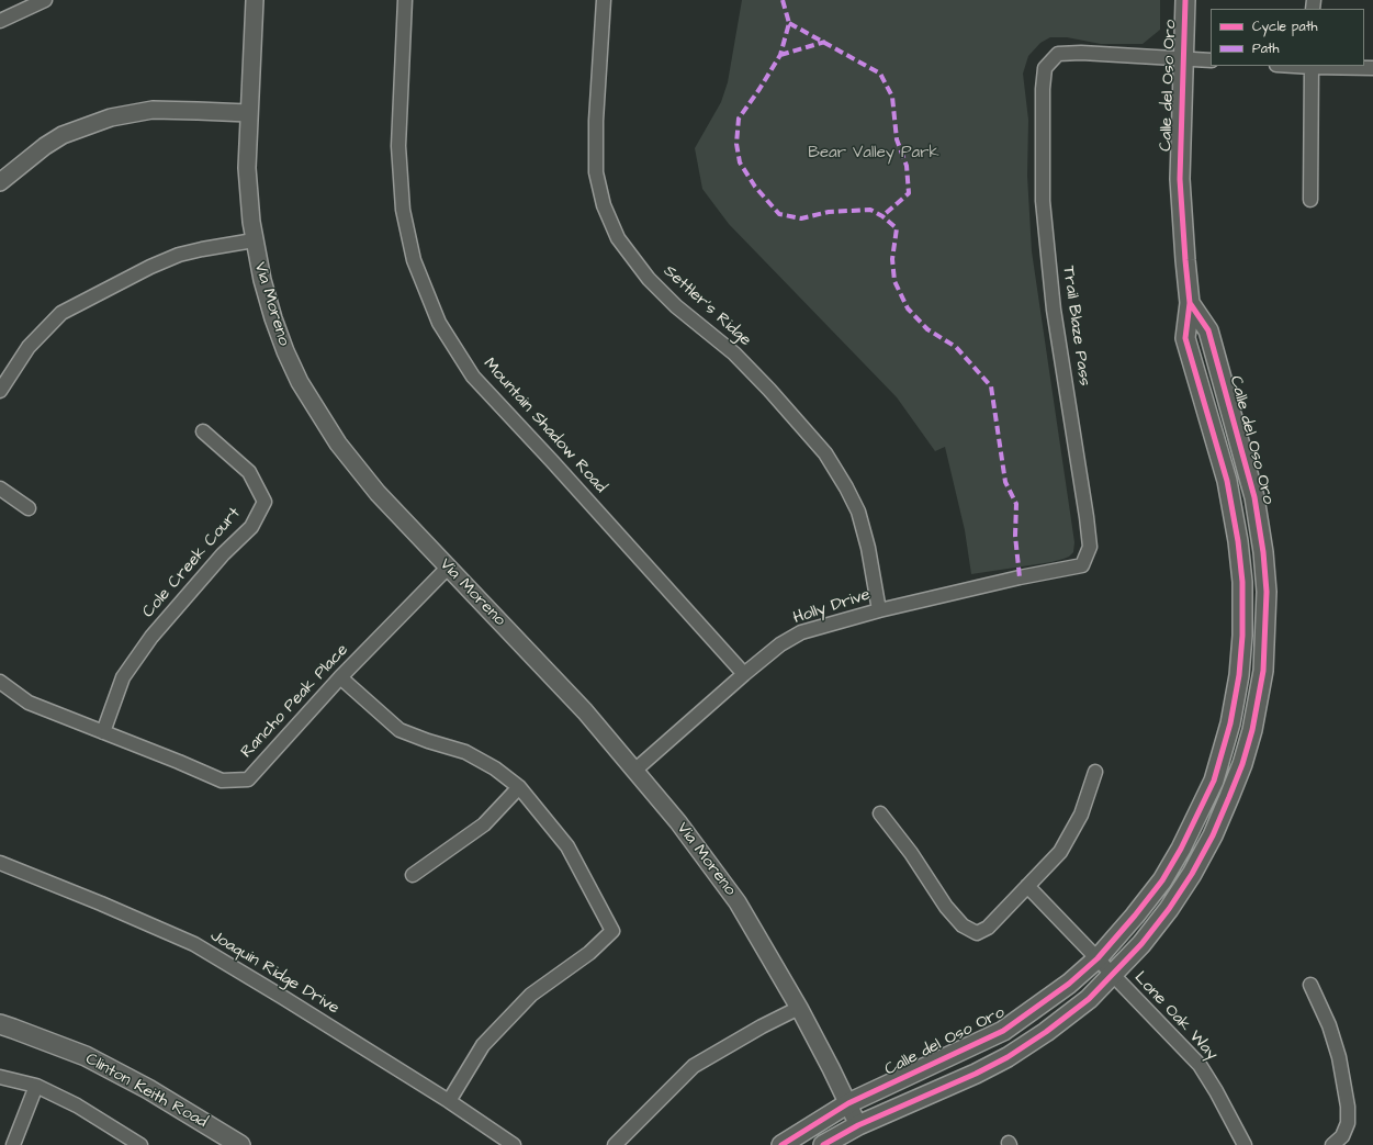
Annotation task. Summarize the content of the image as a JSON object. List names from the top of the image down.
{
  "streets": {
    "main road": ["Calle del Oso Oro", "Clinton Keith Road"],
    "street": [
      "Via Moreno",
      "Settler's Ridge",
      "Trail Blaze Pass",
      "Mountain Shadow Road",
      "Cole Creek Court",
      "Holly Drive",
      "Rancho Peak Place",
      "Joaquin Ridge Drive",
      "Lone Oak Way"
    ]
  },
  "crossings": [
    ["Calle del Oso Oro", "Via Moreno"],
    ["Calle del Oso Oro", "Trail Blaze Pass"],
    ["Calle del Oso Oro", "Lone Oak Way"],
    ["Via Moreno", "Holly Drive"],
    ["Via Moreno", "Rancho Peak Place"],
    ["Settler's Ridge", "Holly Drive"],
    ["Trail Blaze Pass", "Holly Drive"],
    ["Mountain Shadow Road", "Holly Drive"],
    ["Cole Creek Court", "Rancho Peak Place"]
  ],
  "parks": ["Bear Valley Park"],
  "legend": ["Cycle path", "Path"]
}
